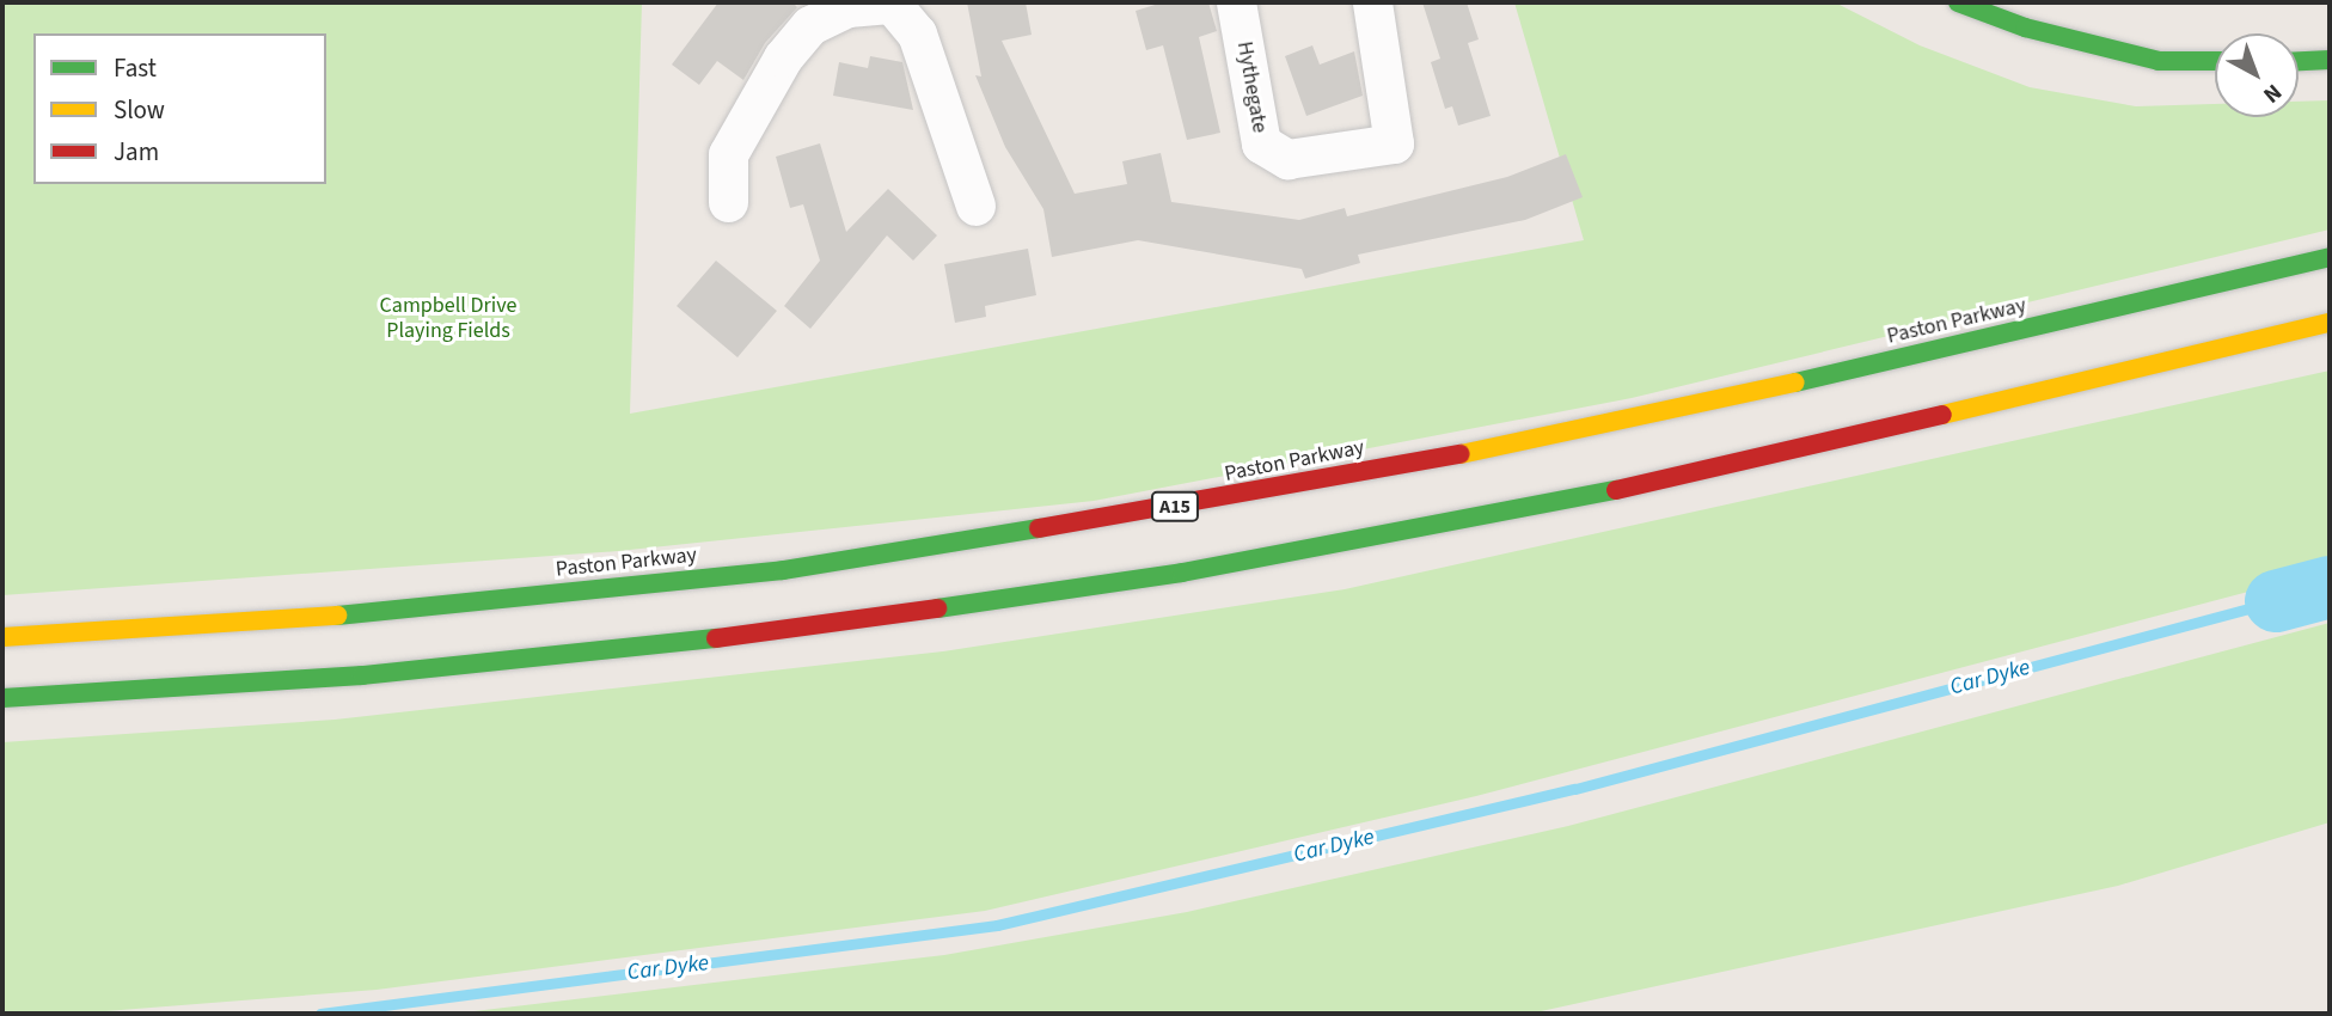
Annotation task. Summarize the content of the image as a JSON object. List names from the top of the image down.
{
  "streets": {
    "main road": ["Paston Parkway", "A15"],
    "street": ["Hythegate"]
  },
  "water": ["Car Dyke"],
  "parks": ["Campbell Drive Playing Fields"],
  "legend": ["Fast", "Slow", "Jam"],
  "north": "bottom right"
}
